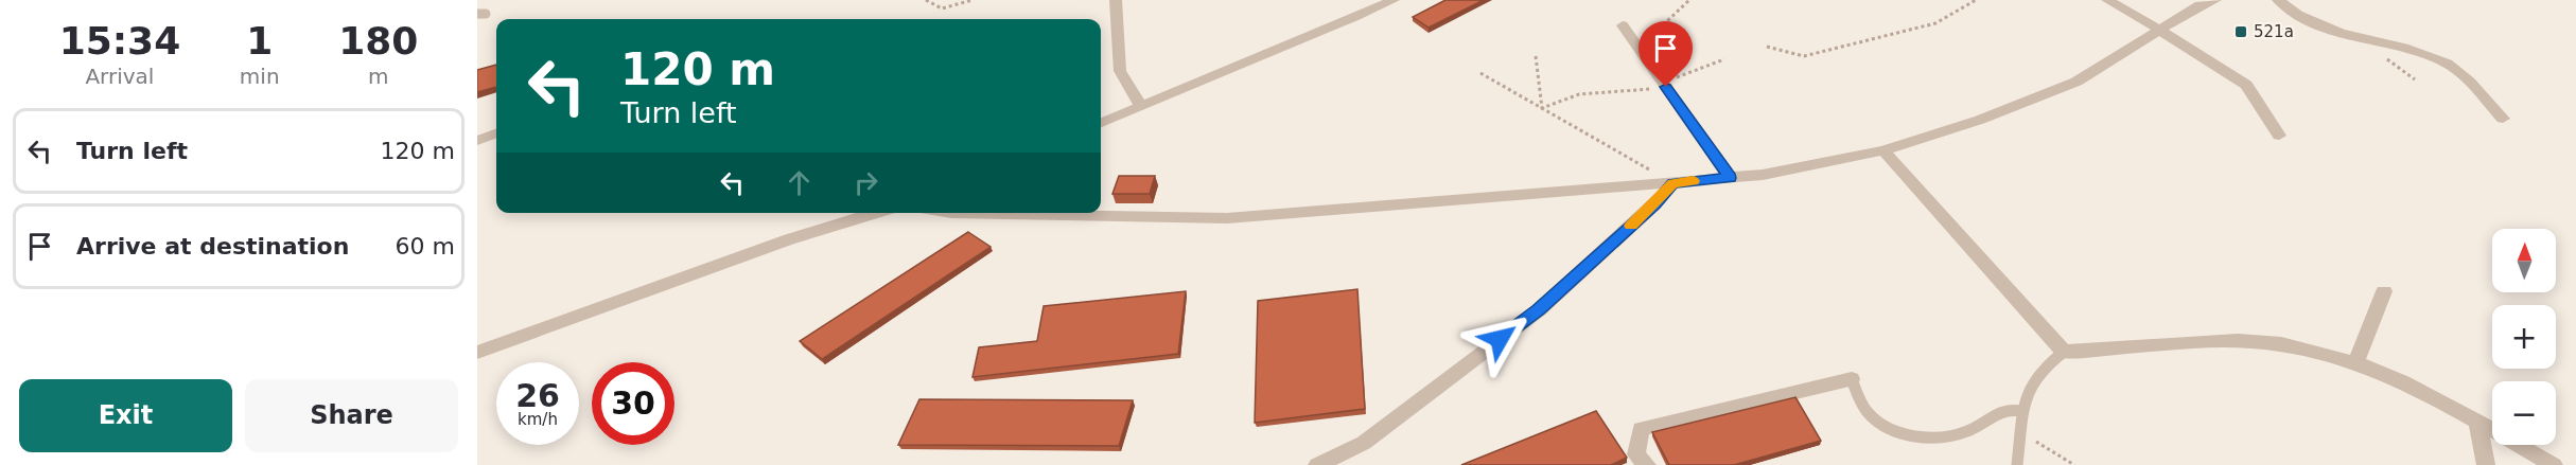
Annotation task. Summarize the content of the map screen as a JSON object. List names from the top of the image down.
{
  "places": {
    "transit": ["521a"]
  },
  "north": "top",
  "page": {
    "eta": [
      "15:34",
      "Arrival",
      "1",
      "min",
      "180",
      "m"
    ],
    "turn": ["120 m", "Turn left"],
    "list": [
      {
        "name": "Turn left",
        "value": "120 m"
      },
      {
        "name": "Arrive at destination",
        "value": "60 m"
      }
    ],
    "map_buttons": ["+", "−"],
    "speed": "26 km/h",
    "limit": "30",
    "buttons": ["Exit", "Share"]
  }
}
